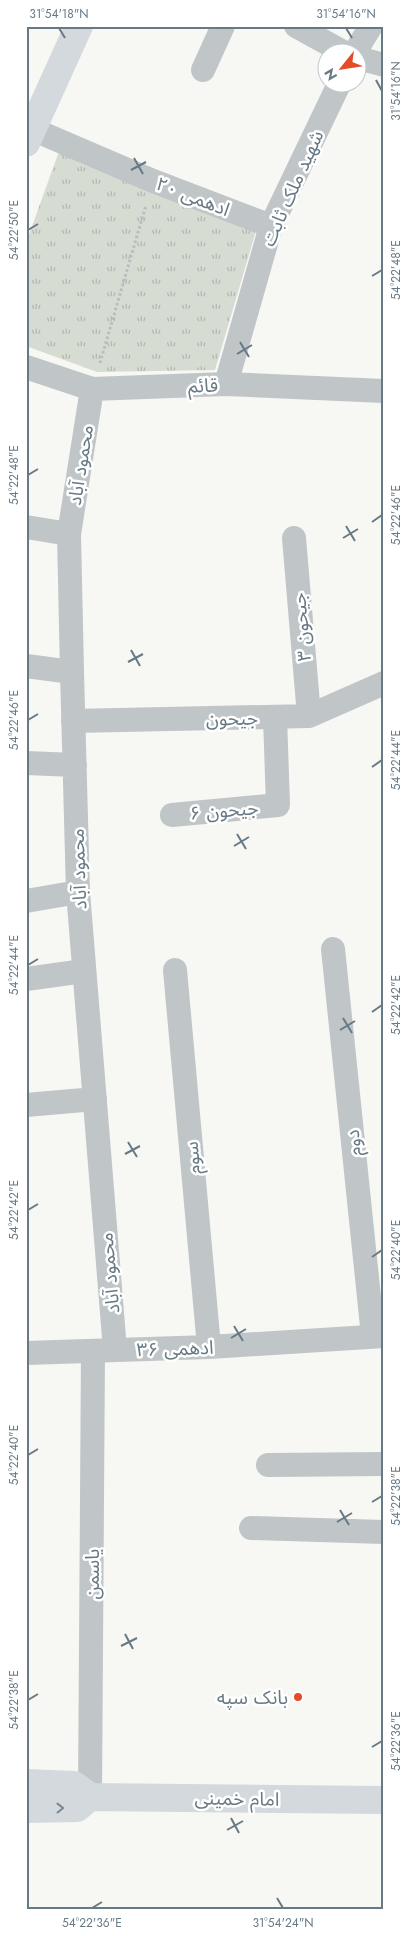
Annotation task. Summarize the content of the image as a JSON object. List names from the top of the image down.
{
  "streets": {
    "main road": ["امام خمینی"],
    "street": [
      "شهید ملک ثابت",
      "ادهمی ۲۰",
      "قائم",
      "محمود آباد",
      "جیحون ۳",
      "جیحون",
      "جیحون ۶",
      "دوم",
      "سوم",
      "ادهمی ۳۶",
      "یاسمن"
    ]
  },
  "crossings": [
    ["شهید ملک ثابت", "ادهمی ۲۰"],
    ["شهید ملک ثابت", "قائم"],
    ["قائم", "محمود آباد"],
    ["محمود آباد", "جیحون"],
    ["محمود آباد", "ادهمی ۳۶"],
    ["محمود آباد", "یاسمن"],
    ["جیحون ۳", "جیحون"],
    ["جیحون", "جیحون ۶"],
    ["دوم", "ادهمی ۳۶"],
    ["سوم", "ادهمی ۳۶"],
    ["ادهمی ۳۶", "یاسمن"],
    ["یاسمن", "امام خمینی"]
  ],
  "places": ["بانک سپه"],
  "north": "bottom left",
  "coordinates": [
    "31°54'18\"N",
    "31°54'16\"N",
    "54°22'50\"E",
    "54°22'48\"E",
    "54°22'46\"E",
    "54°22'44\"E",
    "54°22'42\"E",
    "54°22'40\"E",
    "54°22'38\"E",
    "54°22'36\"E",
    "31°54'24\"N"
  ]
}
